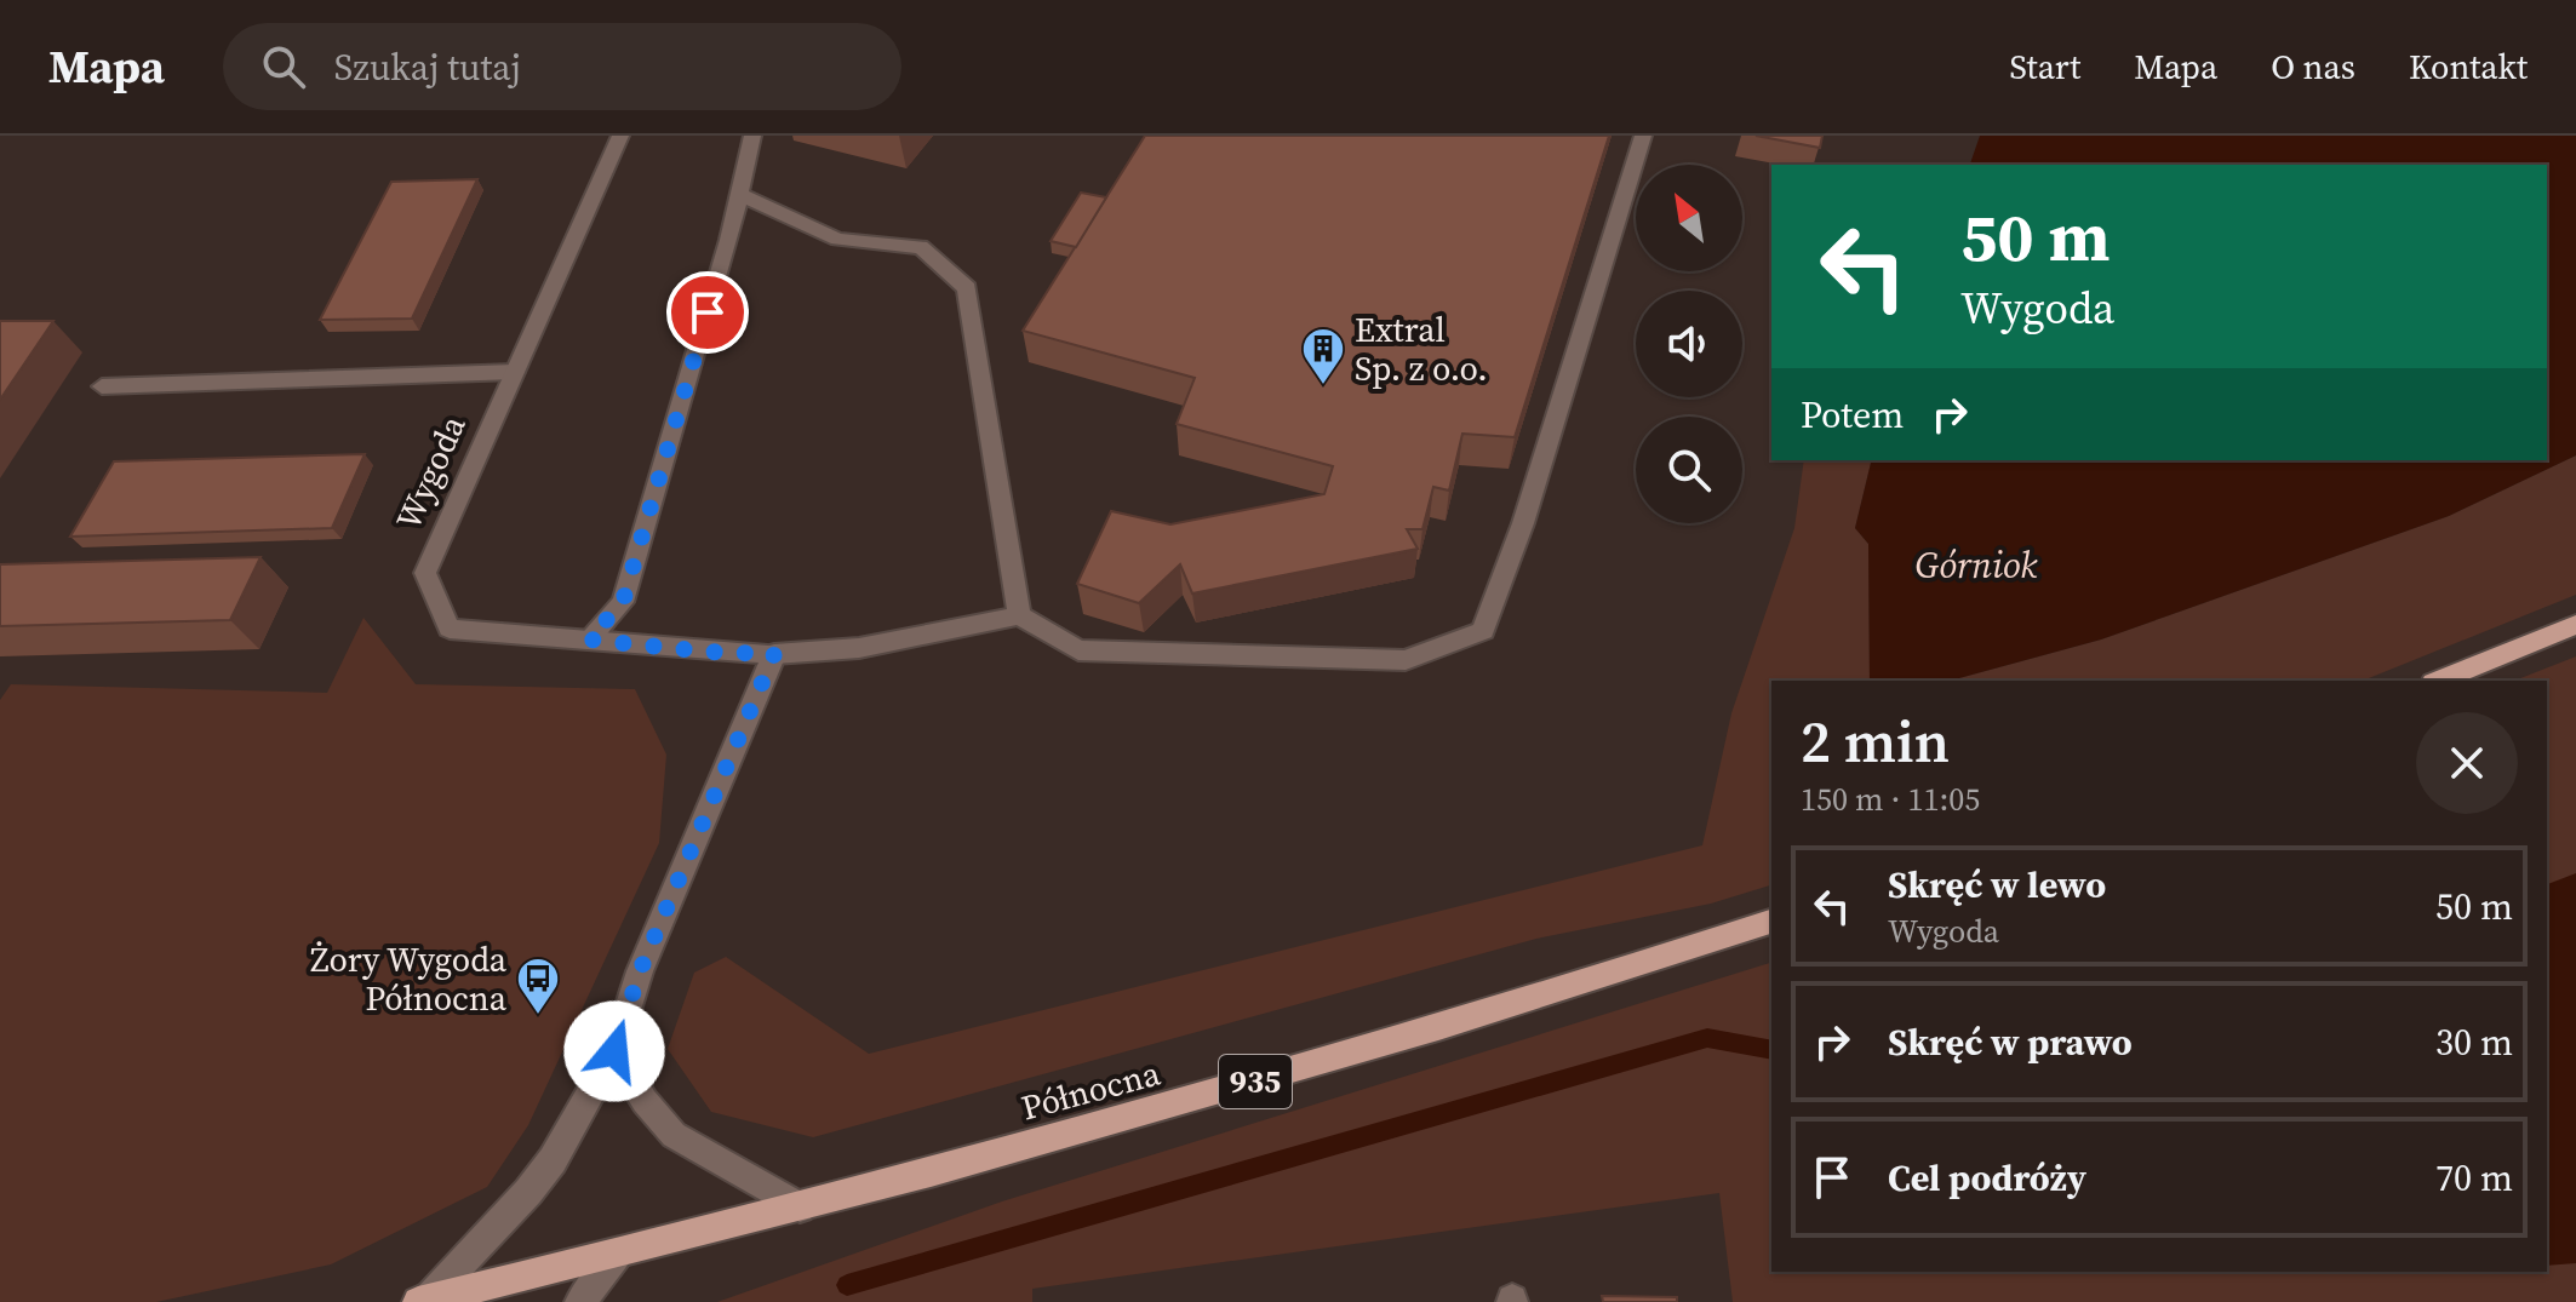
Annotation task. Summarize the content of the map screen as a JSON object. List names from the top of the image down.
{
  "streets": {
    "main road": ["935", "Północna"],
    "street": ["Wygoda"]
  },
  "water": ["Górniok"],
  "places": {
    "building": ["Extral Sp. z o.o."],
    "bus stop": ["Żory Wygoda Północna"]
  },
  "north": "top left",
  "page": {
    "header": "Mapa",
    "search": "Szukaj tutaj",
    "nav": [
      "Start",
      "Mapa",
      "O nas",
      "Kontakt"
    ],
    "turn": ["50 m", "Wygoda"],
    "then": "Potem",
    "heading": ["2 min", "150 m · 11:05"],
    "list": [
      {
        "name": "Skręć w lewo",
        "note": "Wygoda",
        "value": "50 m"
      },
      {
        "name": "Skręć w prawo",
        "value": "30 m"
      },
      {
        "name": "Cel podróży",
        "value": "70 m"
      }
    ]
  }
}
